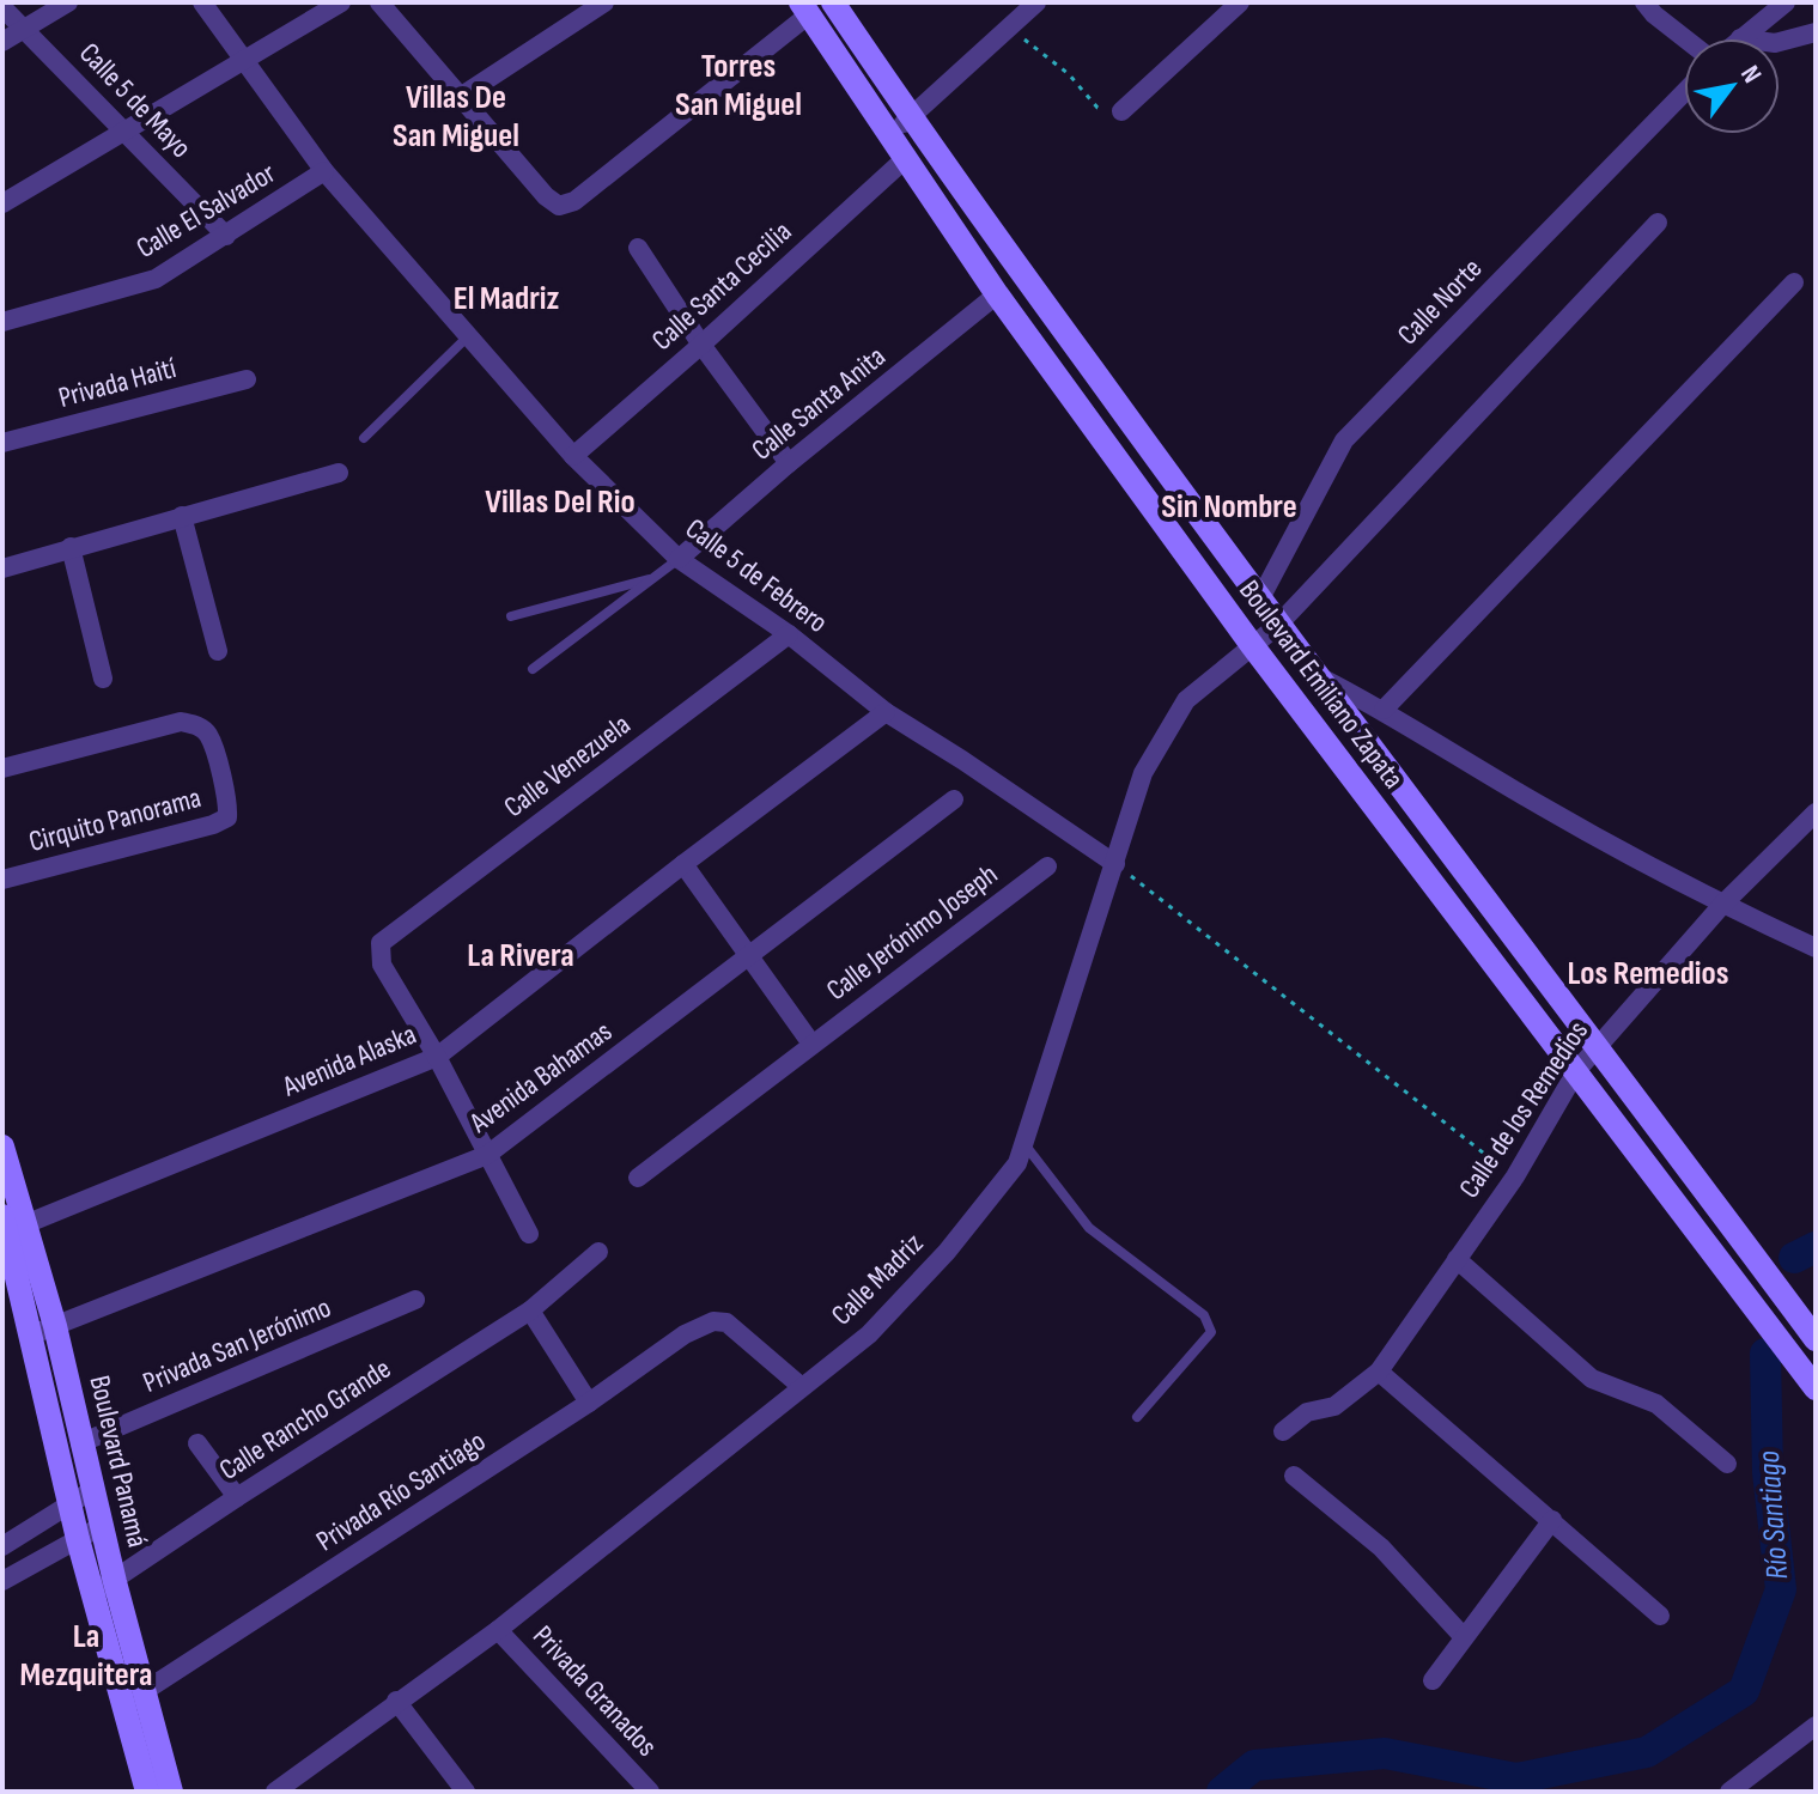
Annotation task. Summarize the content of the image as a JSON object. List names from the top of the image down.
{
  "streets": {
    "street": [
      "Calle 5 de Mayo",
      "Calle El Salvador",
      "Calle Santa Cecilia",
      "Calle Norte",
      "Privada Haití",
      "Calle Santa Anita",
      "Calle 5 de Febrero",
      "Boulevard Emiliano Zapata",
      "Calle Venezuela",
      "Cirquito Panorama",
      "Calle Jerónimo Joseph",
      "Avenida Alaska",
      "Avenida Bahamas",
      "Calle de los Remedios",
      "Calle Madriz",
      "Privada San Jerónimo",
      "Calle Rancho Grande",
      "Boulevard Panamá",
      "Privada Río Santiago",
      "Privada Granados"
    ]
  },
  "crossings": [
    ["Calle 5 de Mayo", "Calle El Salvador"],
    ["Calle El Salvador", "Calle 5 de Febrero"],
    ["Calle Santa Cecilia", "Calle 5 de Febrero"],
    ["Calle Santa Cecilia", "Boulevard Emiliano Zapata"],
    ["Calle Norte", "Boulevard Emiliano Zapata"],
    ["Calle Santa Anita", "Calle 5 de Febrero"],
    ["Calle Santa Anita", "Boulevard Emiliano Zapata"],
    ["Calle 5 de Febrero", "Calle Venezuela"],
    ["Calle 5 de Febrero", "Avenida Alaska"],
    ["Calle 5 de Febrero", "Calle Madriz"],
    ["Boulevard Emiliano Zapata", "Calle de los Remedios"],
    ["Boulevard Emiliano Zapata", "Calle Madriz"],
    ["Calle Venezuela", "Avenida Alaska"],
    ["Avenida Alaska", "Boulevard Panamá"],
    ["Avenida Bahamas", "Boulevard Panamá"],
    ["Calle Madriz", "Privada Río Santiago"],
    ["Calle Madriz", "Privada Granados"],
    ["Privada San Jerónimo", "Boulevard Panamá"],
    ["Calle Rancho Grande", "Boulevard Panamá"],
    ["Boulevard Panamá", "Privada Río Santiago"]
  ],
  "districts": [
    "Torres San Miguel",
    "Villas De San Miguel",
    "El Madriz",
    "Villas Del Rio",
    "Sin Nombre",
    "La Rivera",
    "Los Remedios",
    "La Mezquitera"
  ],
  "water": ["Río Santiago"],
  "north": "top right"
}
